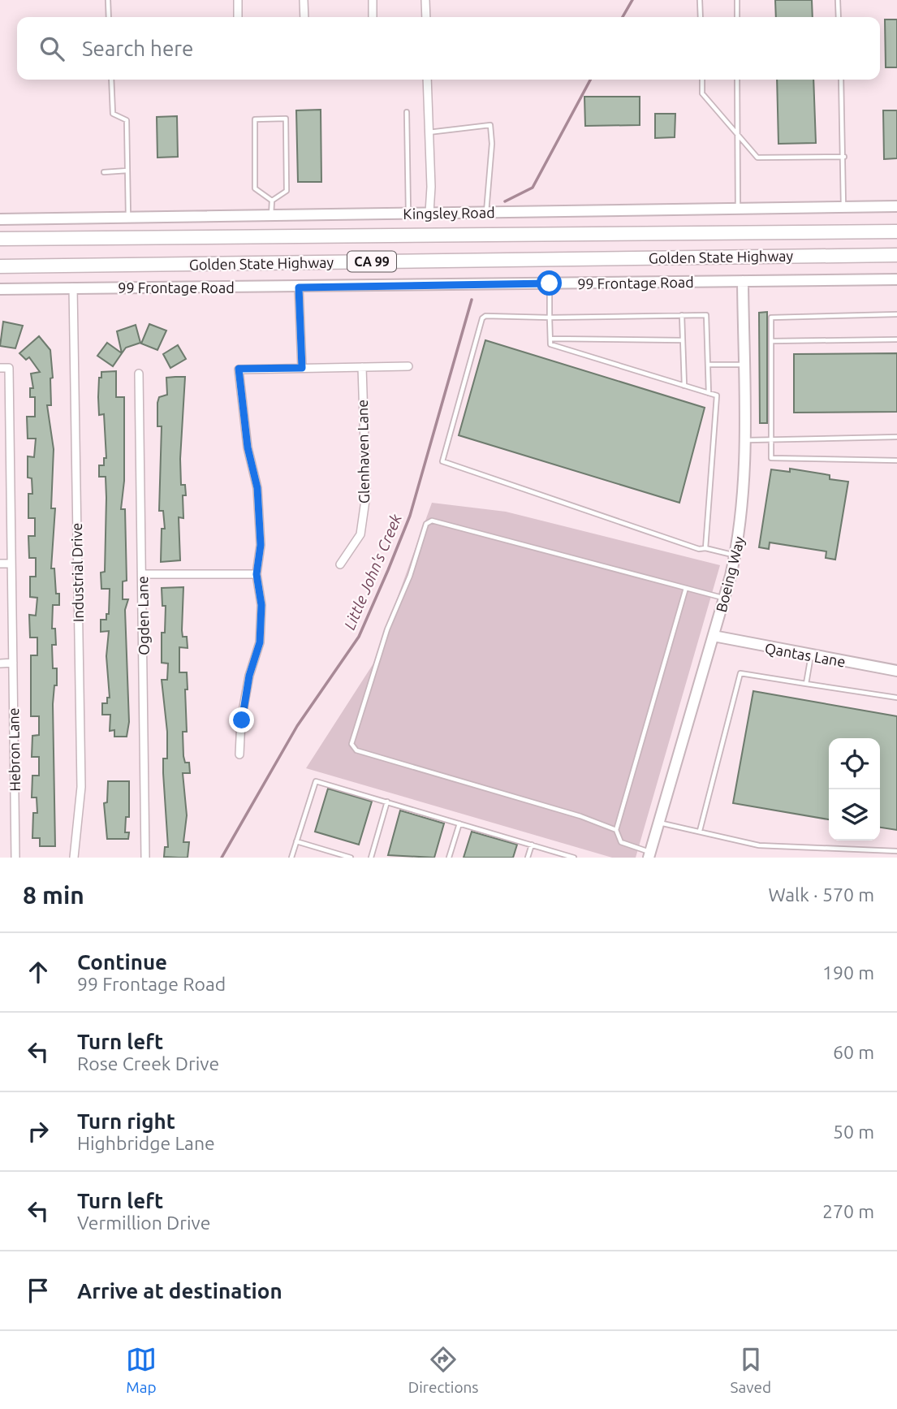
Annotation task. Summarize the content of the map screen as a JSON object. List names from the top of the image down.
{
  "streets": {
    "highway": ["Golden State Highway", "CA 99"],
    "street": [
      "Kingsley Road",
      "99 Frontage Road",
      "Glenhaven Lane",
      "Industrial Drive",
      "Boeing Way",
      "Ogden Lane",
      "Qantas Lane",
      "Hebron Lane"
    ]
  },
  "crossings": [
    ["99 Frontage Road", "Industrial Drive"],
    ["99 Frontage Road", "Boeing Way"],
    ["Boeing Way", "Qantas Lane"]
  ],
  "water": ["Little John's Creek"],
  "page": {
    "search": "Search here",
    "heading": ["8 min", "Walk · 570 m"],
    "list": [
      ["Continue", "99 Frontage Road", "190 m"],
      ["Turn left", "Rose Creek Drive", "60 m"],
      ["Turn right", "Highbridge Lane", "50 m"],
      ["Turn left", "Vermillion Drive", "270 m"],
      "Arrive at destination"
    ],
    "nav": ["Map", "Directions", "Saved"]
  }
}
